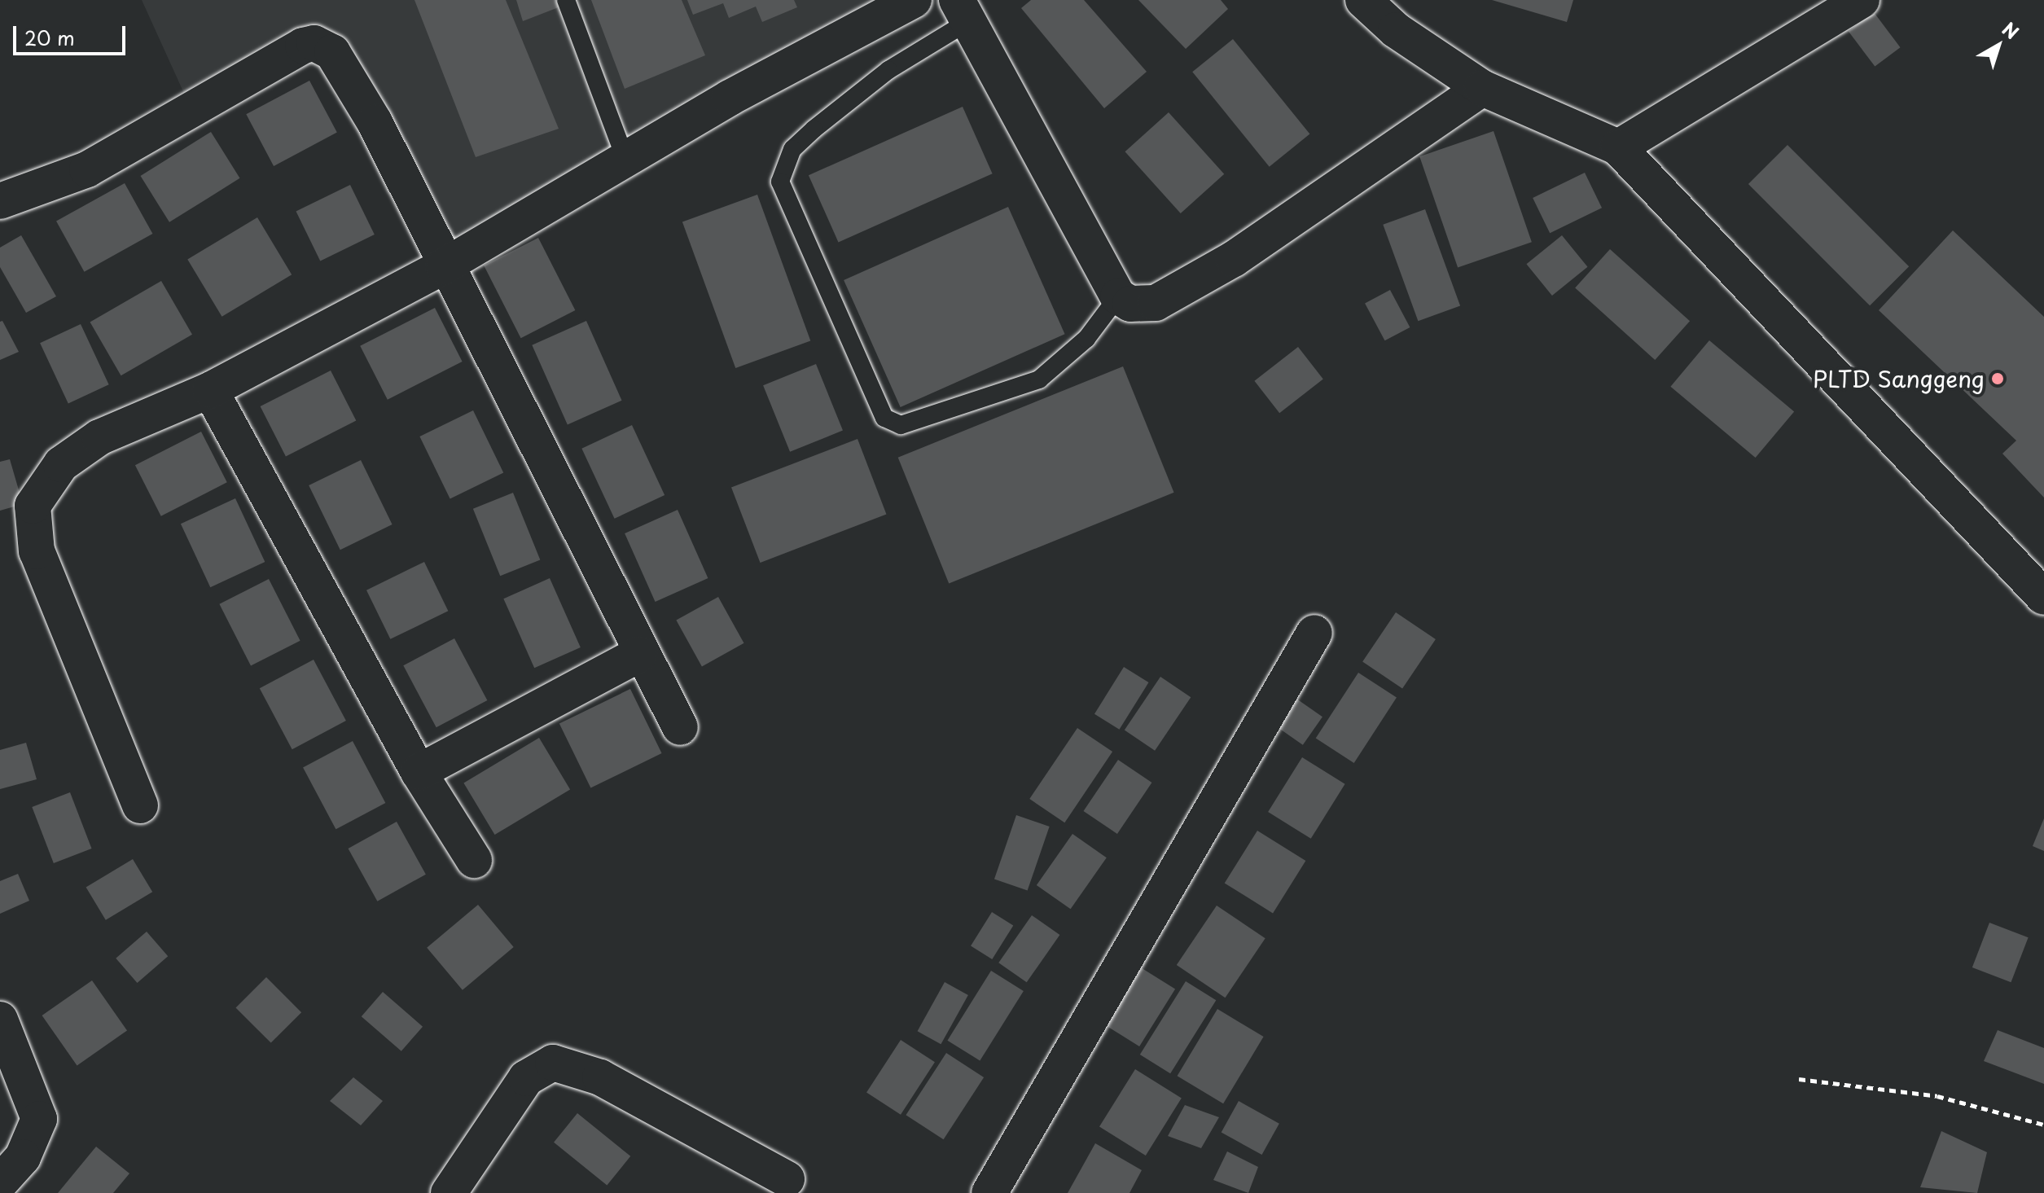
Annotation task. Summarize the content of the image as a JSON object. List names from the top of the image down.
{
  "places": ["PLTD Sanggeng"],
  "scale_bar": "20 m",
  "north": "top right"
}
